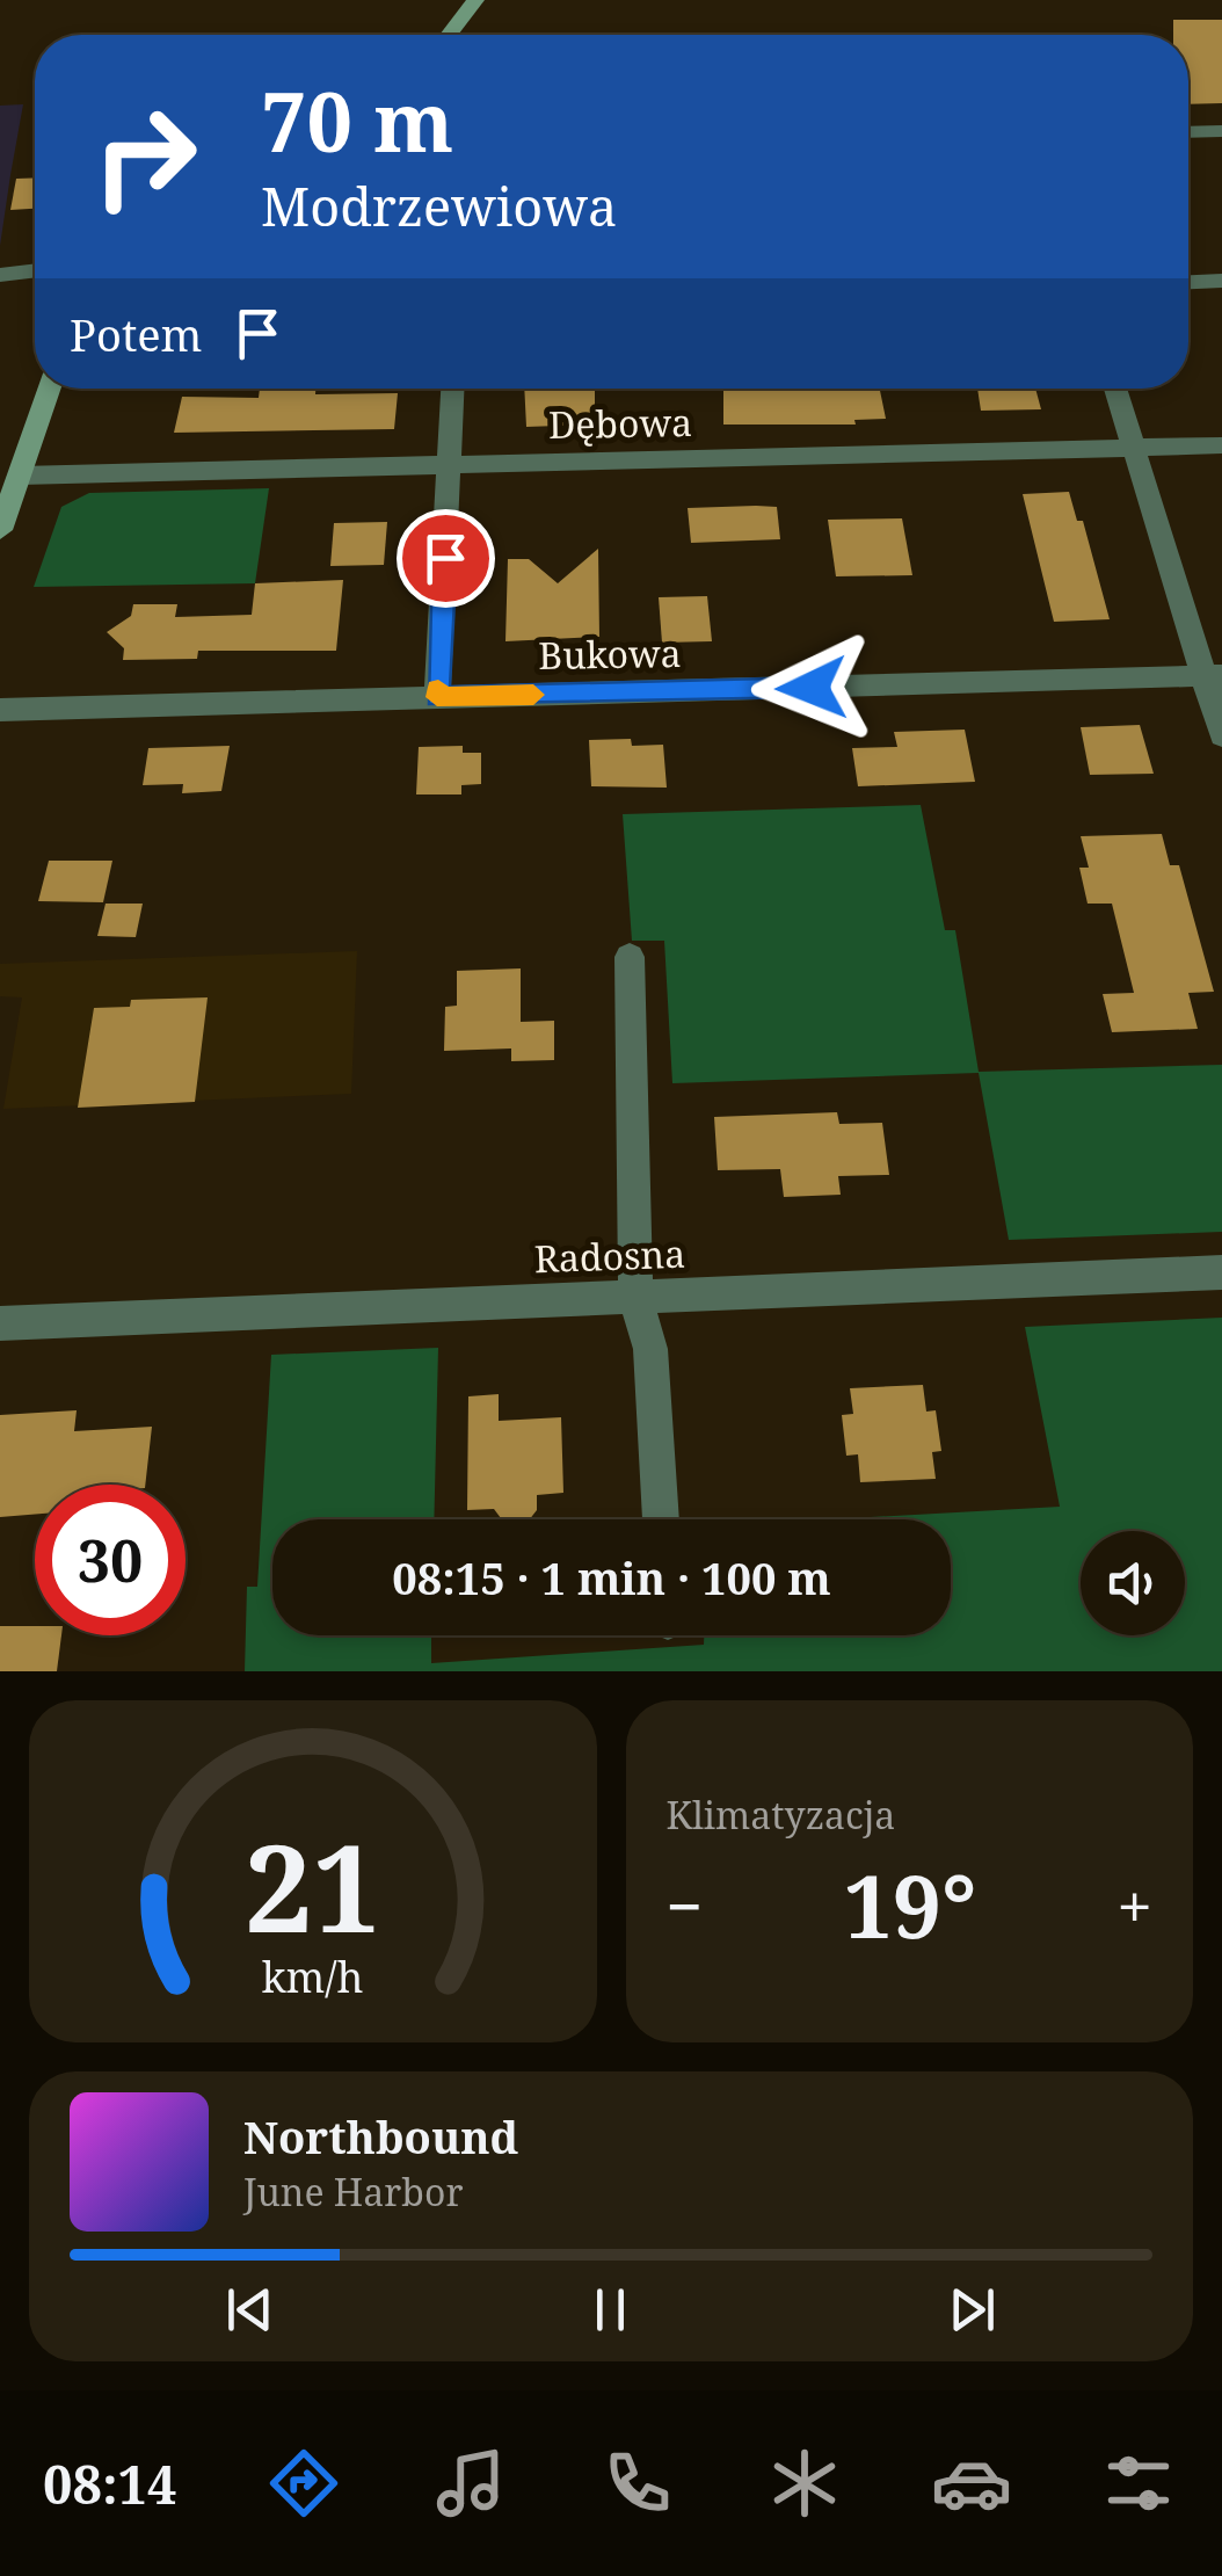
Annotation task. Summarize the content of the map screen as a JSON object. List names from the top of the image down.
{
  "streets": {
    "street": ["Dębowa", "Bukowa", "Radosna"]
  },
  "page": {
    "turn": ["70 m", "Modrzewiowa"],
    "then": "Potem",
    "limit": "30",
    "trip": "08:15 · 1 min · 100 m",
    "tile": "Klimatyzacja",
    "heat": ["−", "19°", "+"],
    "song": ["Northbound", "June Harbor"],
    "tabs": "08:14",
    "gauge": ["21", "km/h"]
  }
}
